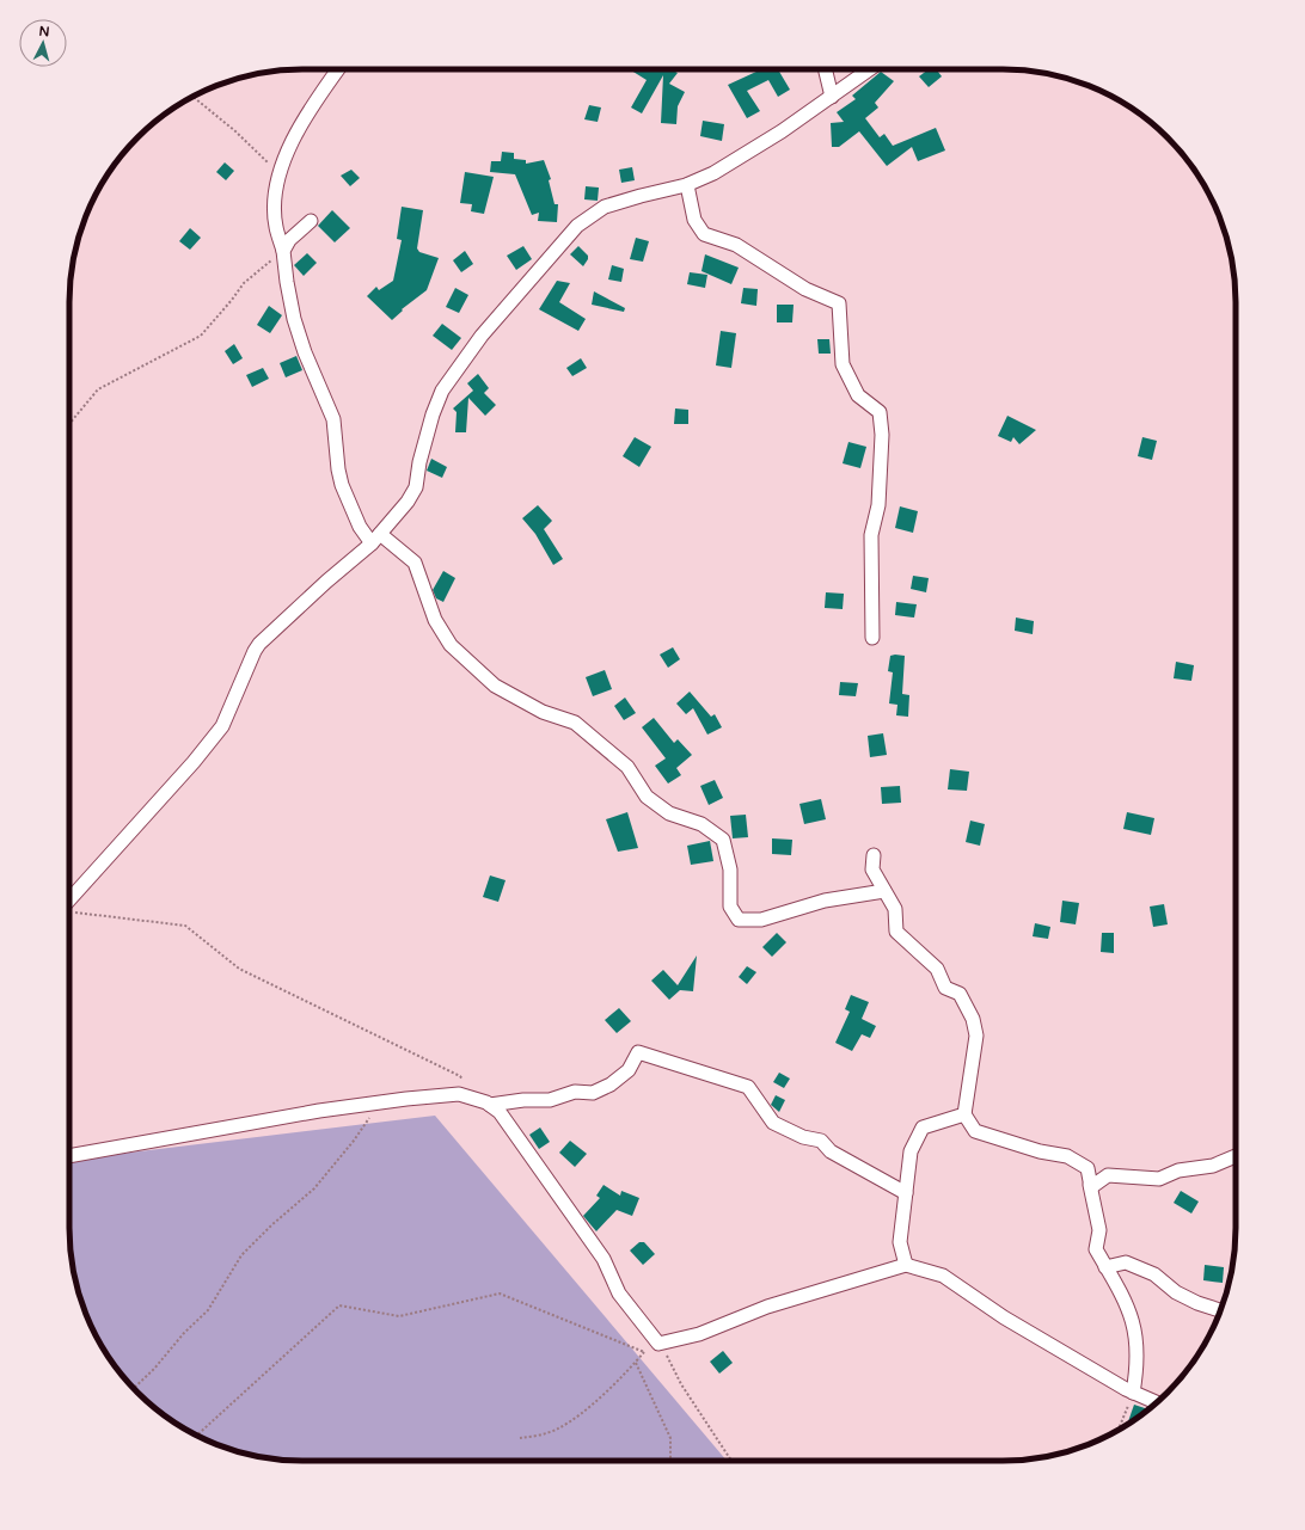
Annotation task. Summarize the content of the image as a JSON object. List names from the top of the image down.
{
  "north": "top"
}
